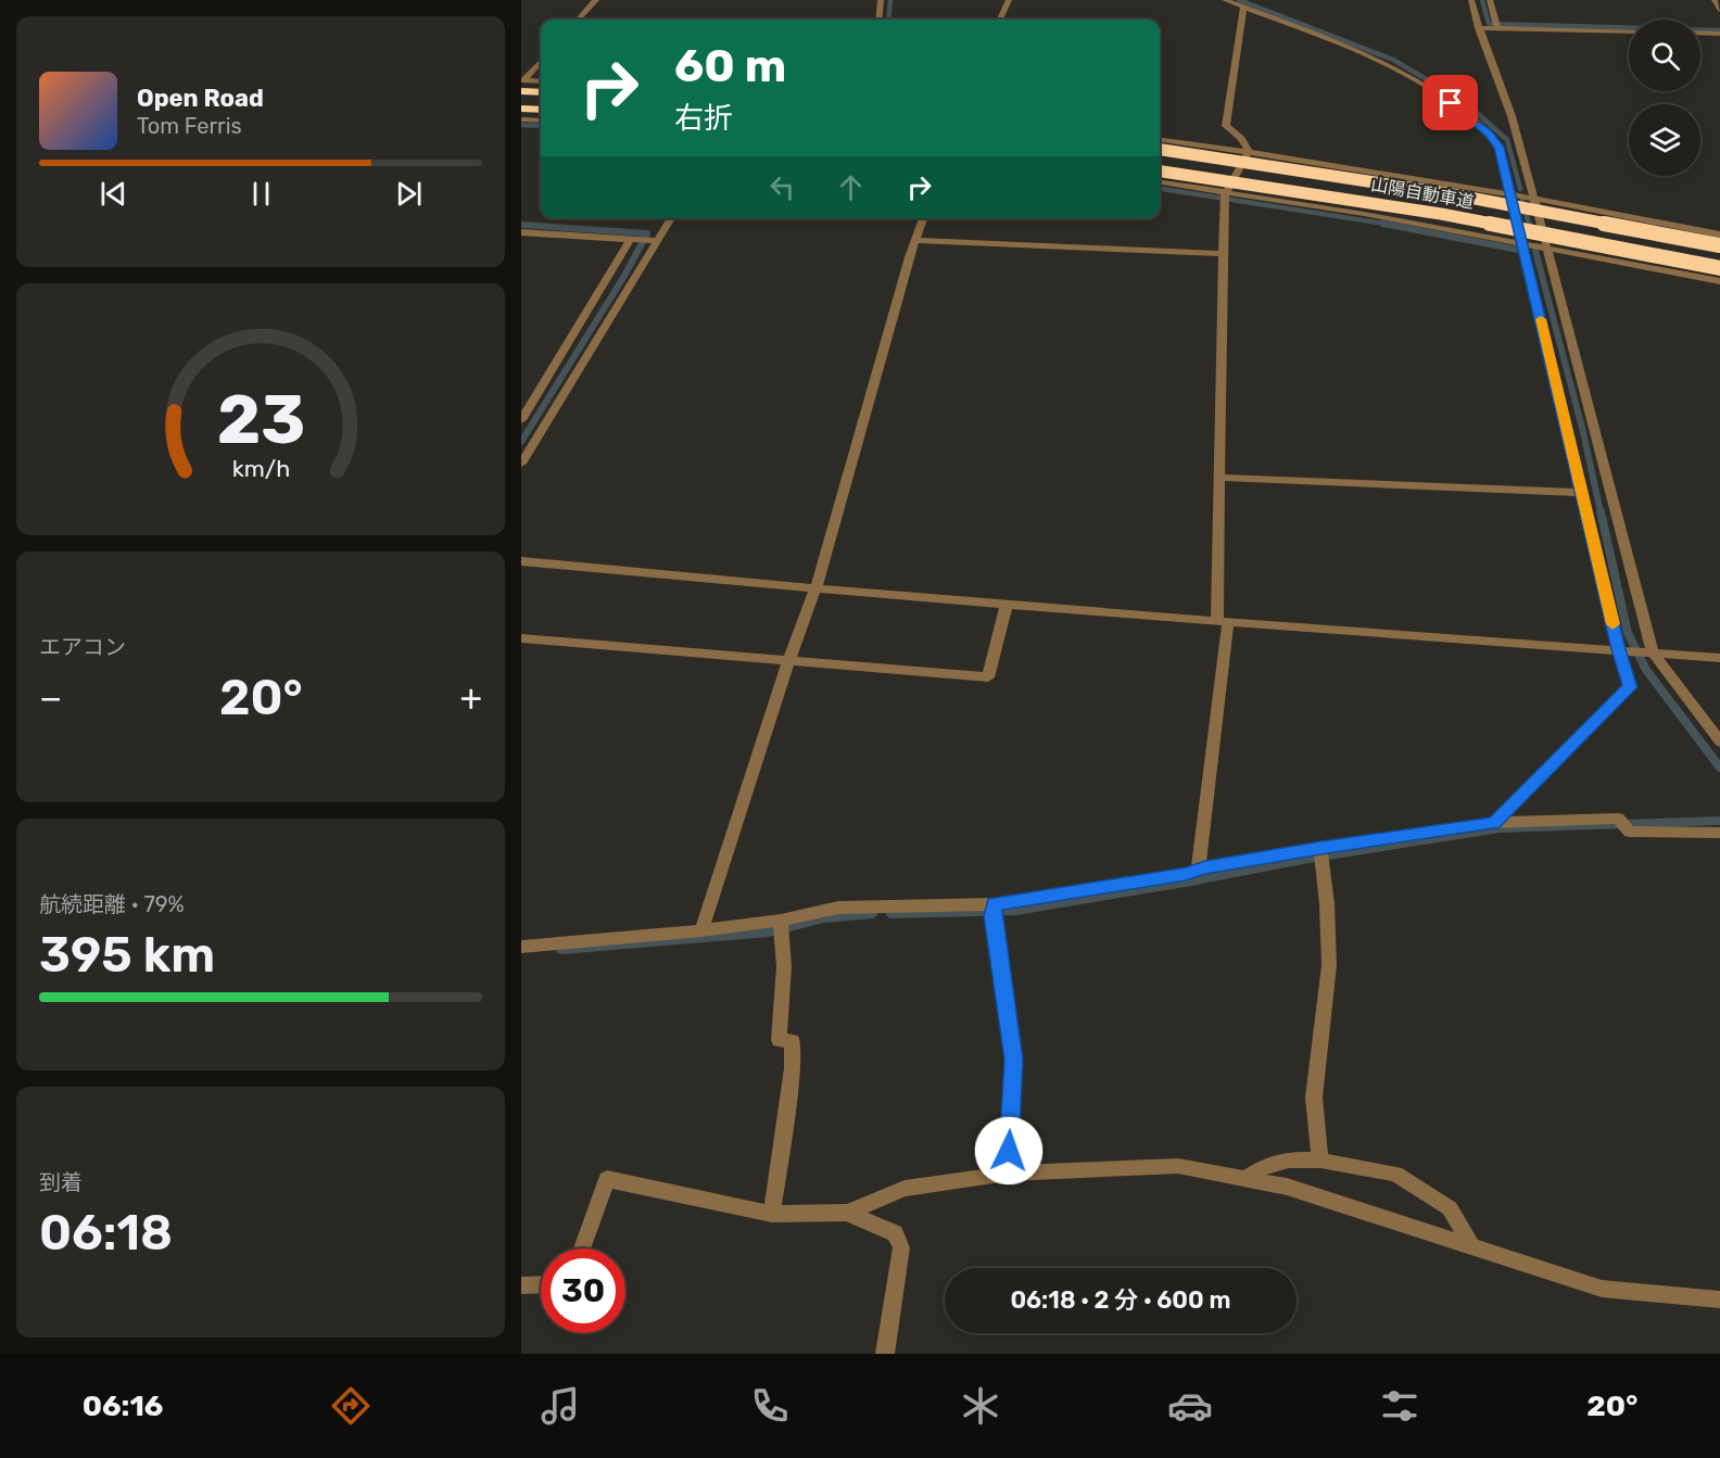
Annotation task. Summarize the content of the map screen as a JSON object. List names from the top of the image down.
{
  "streets": {
    "highway": ["山陽自動車道"]
  },
  "page": {
    "turn": ["60 m", "右折"],
    "song": ["Open Road", "Tom Ferris"],
    "tile": [
      "エアコン",
      ["航続距離 · 79%", "395 km"],
      ["到着", "06:18"]
    ],
    "heat": ["−", "20°", "+"],
    "limit": "30",
    "trip": "06:18 · 2 分 · 600 m",
    "tabs": ["06:16", "20°"],
    "gauge": ["23", "km/h"]
  }
}
